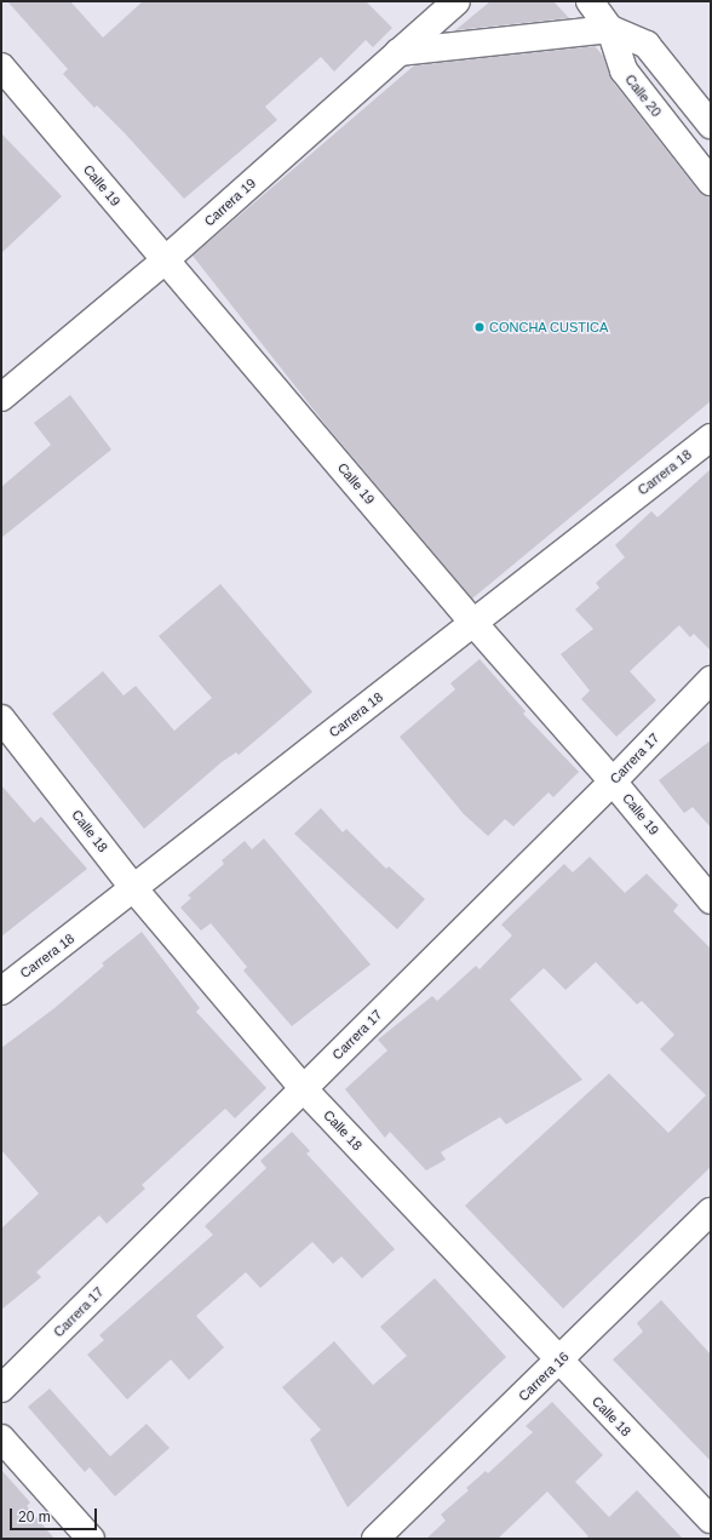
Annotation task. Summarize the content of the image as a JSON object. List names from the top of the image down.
{
  "streets": {
    "street": [
      "Calle 20",
      "Calle 19",
      "Carrera 19",
      "Carrera 18",
      "Carrera 17",
      "Calle 18",
      "Carrera 16"
    ]
  },
  "crossings": [
    ["Calle 19", "Carrera 19"],
    ["Calle 19", "Carrera 18"],
    ["Calle 19", "Carrera 17"],
    ["Carrera 18", "Calle 18"],
    ["Carrera 17", "Calle 18"],
    ["Calle 18", "Carrera 16"]
  ],
  "places": ["CONCHA CUSTICA"],
  "scale_bar": "20 m"
}
